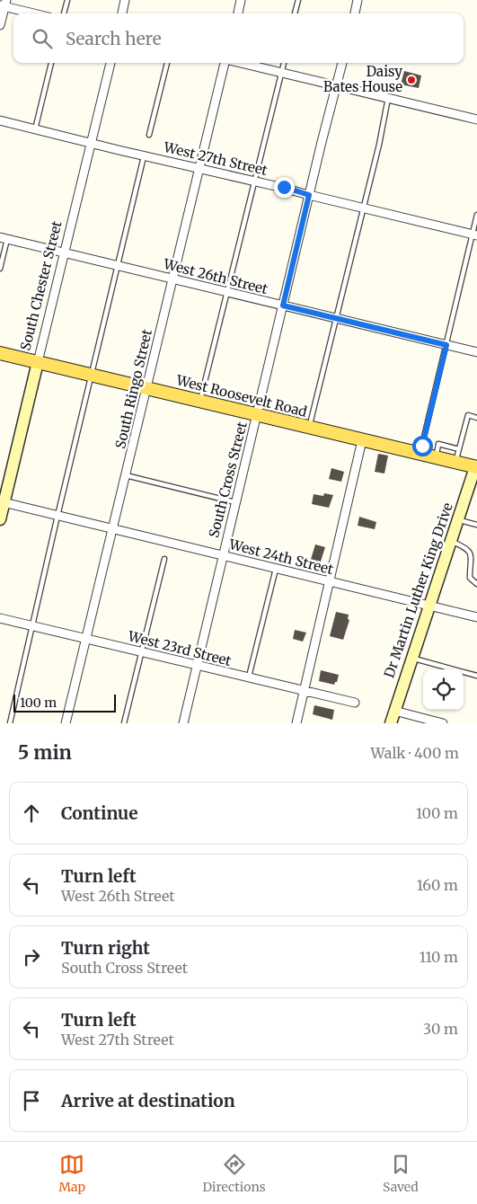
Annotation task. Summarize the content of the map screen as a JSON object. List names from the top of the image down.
{
  "streets": {
    "main road": ["South Chester Street", "West Roosevelt Road", "Dr Martin Luther King Drive"],
    "street": [
      "West 27th Street",
      "West 26th Street",
      "South Ringo Street",
      "South Cross Street",
      "West 24th Street",
      "West 23rd Street"
    ]
  },
  "crossings": [
    ["West 27th Street", "South Chester Street"],
    ["West 27th Street", "South Ringo Street"],
    ["West 27th Street", "South Cross Street"],
    ["West 26th Street", "South Chester Street"],
    ["West 26th Street", "South Ringo Street"],
    ["West 26th Street", "South Cross Street"],
    ["South Chester Street", "West Roosevelt Road"],
    ["South Chester Street", "West 24th Street"],
    ["South Ringo Street", "West Roosevelt Road"],
    ["South Ringo Street", "West 24th Street"],
    ["South Ringo Street", "West 23rd Street"],
    ["West Roosevelt Road", "South Cross Street"],
    ["West Roosevelt Road", "Dr Martin Luther King Drive"],
    ["South Cross Street", "West 24th Street"],
    ["South Cross Street", "West 23rd Street"],
    ["West 24th Street", "Dr Martin Luther King Drive"]
  ],
  "places": ["Daisy Bates House"],
  "scale_bar": "100 m",
  "page": {
    "search": "Search here",
    "scale": "100 m",
    "heading": ["5 min", "Walk · 400 m"],
    "list": [
      ["Continue", "100 m"],
      ["Turn left", "West 26th Street", "160 m"],
      ["Turn right", "South Cross Street", "110 m"],
      ["Turn left", "West 27th Street", "30 m"],
      "Arrive at destination"
    ],
    "nav": ["Map", "Directions", "Saved"]
  }
}
